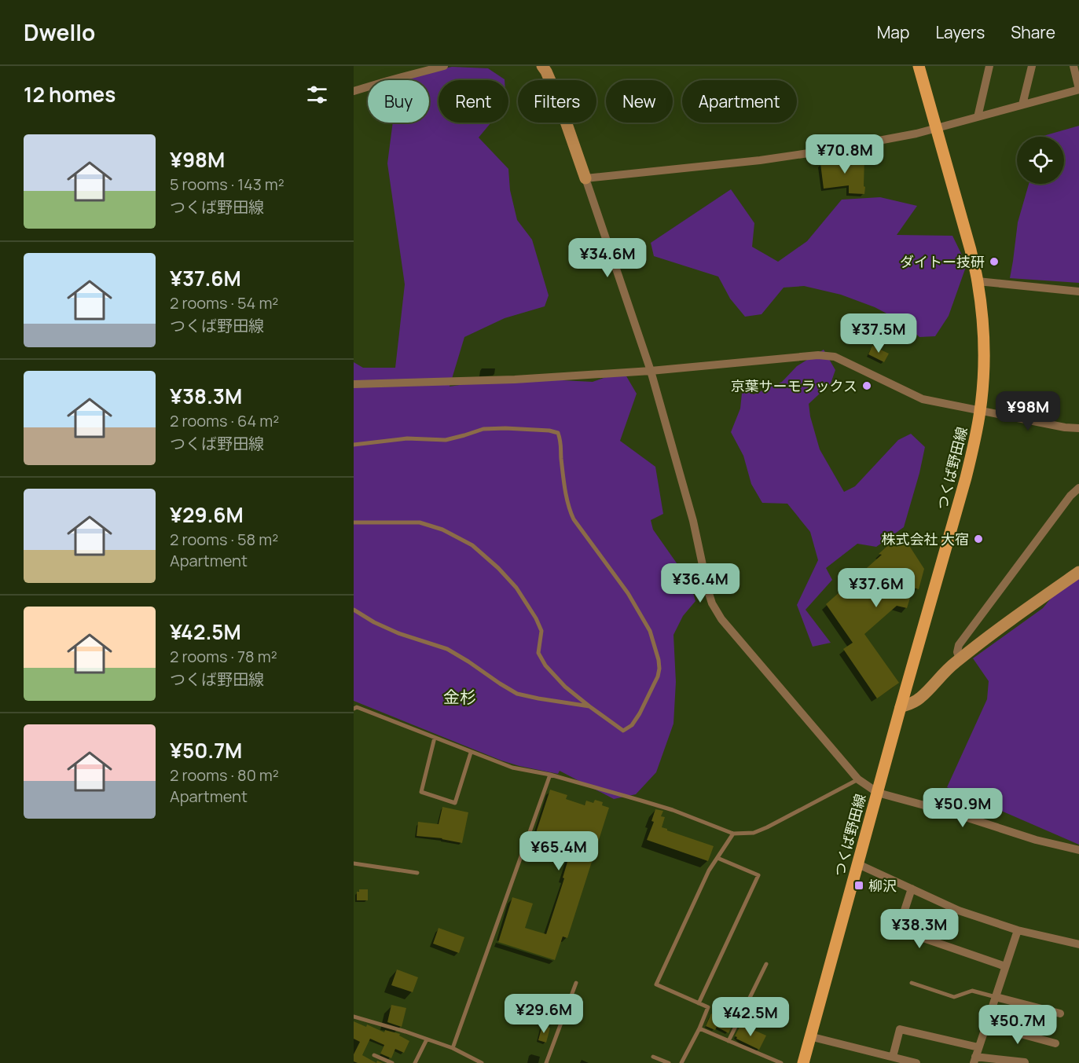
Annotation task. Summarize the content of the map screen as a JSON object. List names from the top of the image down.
{
  "streets": {
    "main road": ["つくば野田線"]
  },
  "districts": ["金杉"],
  "places": {
    "other": ["ダイトー技研", "京葉サーモラックス", "株式会社 大宿"],
    "transit": ["柳沢"]
  },
  "page": {
    "header": "Dwello",
    "nav": ["Map", "Layers", "Share"],
    "heading": "12 homes",
    "chip": [
      "Buy",
      "Rent",
      "Filters",
      "New",
      "Apartment"
    ],
    "list": [
      {
        "name": "¥98M",
        "note": "5 rooms · 143 m² · つくば野田線"
      },
      {
        "name": "¥37.6M",
        "note": "2 rooms · 54 m² · つくば野田線"
      },
      {
        "name": "¥38.3M",
        "note": "2 rooms · 64 m² · つくば野田線"
      },
      {
        "name": "¥29.6M",
        "note": "2 rooms · 58 m² · Apartment"
      },
      {
        "name": "¥42.5M",
        "note": "2 rooms · 78 m² · つくば野田線"
      },
      {
        "name": "¥50.7M",
        "note": "2 rooms · 80 m² · Apartment"
      }
    ],
    "price": [
      "¥70.8M",
      "¥34.6M",
      "¥37.5M",
      "¥98M",
      "¥36.4M",
      "¥37.6M",
      "¥50.9M",
      "¥65.4M",
      "¥38.3M",
      "¥29.6M",
      "¥42.5M",
      "¥50.7M"
    ]
  }
}
